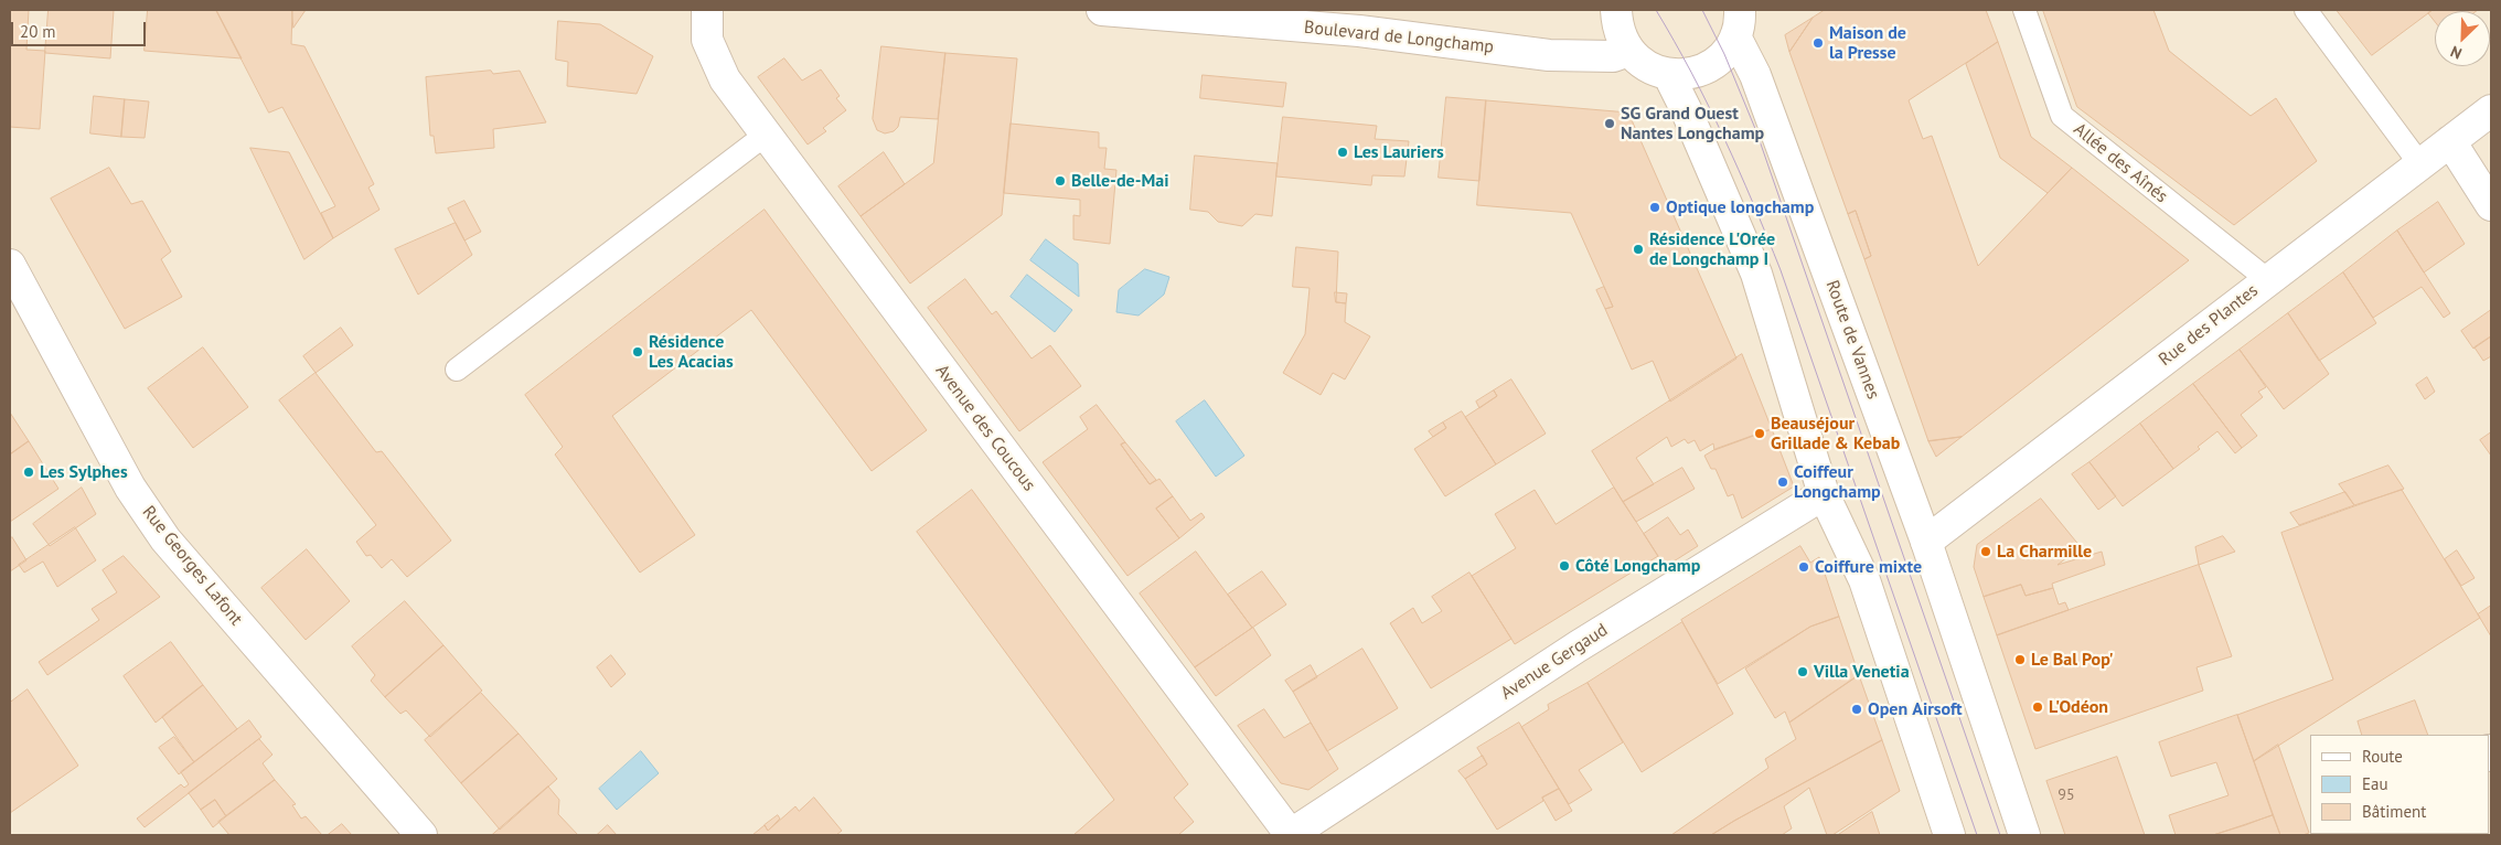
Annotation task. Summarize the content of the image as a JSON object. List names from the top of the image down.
{
  "streets": {
    "street": [
      "Boulevard de Longchamp",
      "Rue des Plantes",
      "Route de Vannes",
      "Avenue des Coucous",
      "Rue Georges Lafont",
      "Avenue Gergaud"
    ],
    "lane": ["Allée des Aînés"]
  },
  "crossings": [
    ["Allée des Aînés", "Rue des Plantes"],
    ["Rue des Plantes", "Route de Vannes"],
    ["Avenue des Coucous", "Avenue Gergaud"]
  ],
  "places": [
    "Maison de la Presse",
    "SG Grand Ouest Nantes Longchamp",
    "Les Lauriers",
    "Belle-de-Mai",
    "Optique longchamp",
    "Résidence L'Orée de Longchamp I",
    "Résidence Les Acacias",
    "Beauséjour Grillade & Kebab",
    "Les Sylphes",
    "Coiffeur Longchamp",
    "La Charmille",
    "Côté Longchamp",
    "Coiffure mixte",
    "Le Bal Pop'",
    "Villa Venetia",
    "L'Odéon",
    "Open Airsoft"
  ],
  "house_numbers": ["95"],
  "legend": ["Route", "Eau", "Bâtiment"],
  "scale_bar": "20 m",
  "north": "bottom left"
}
